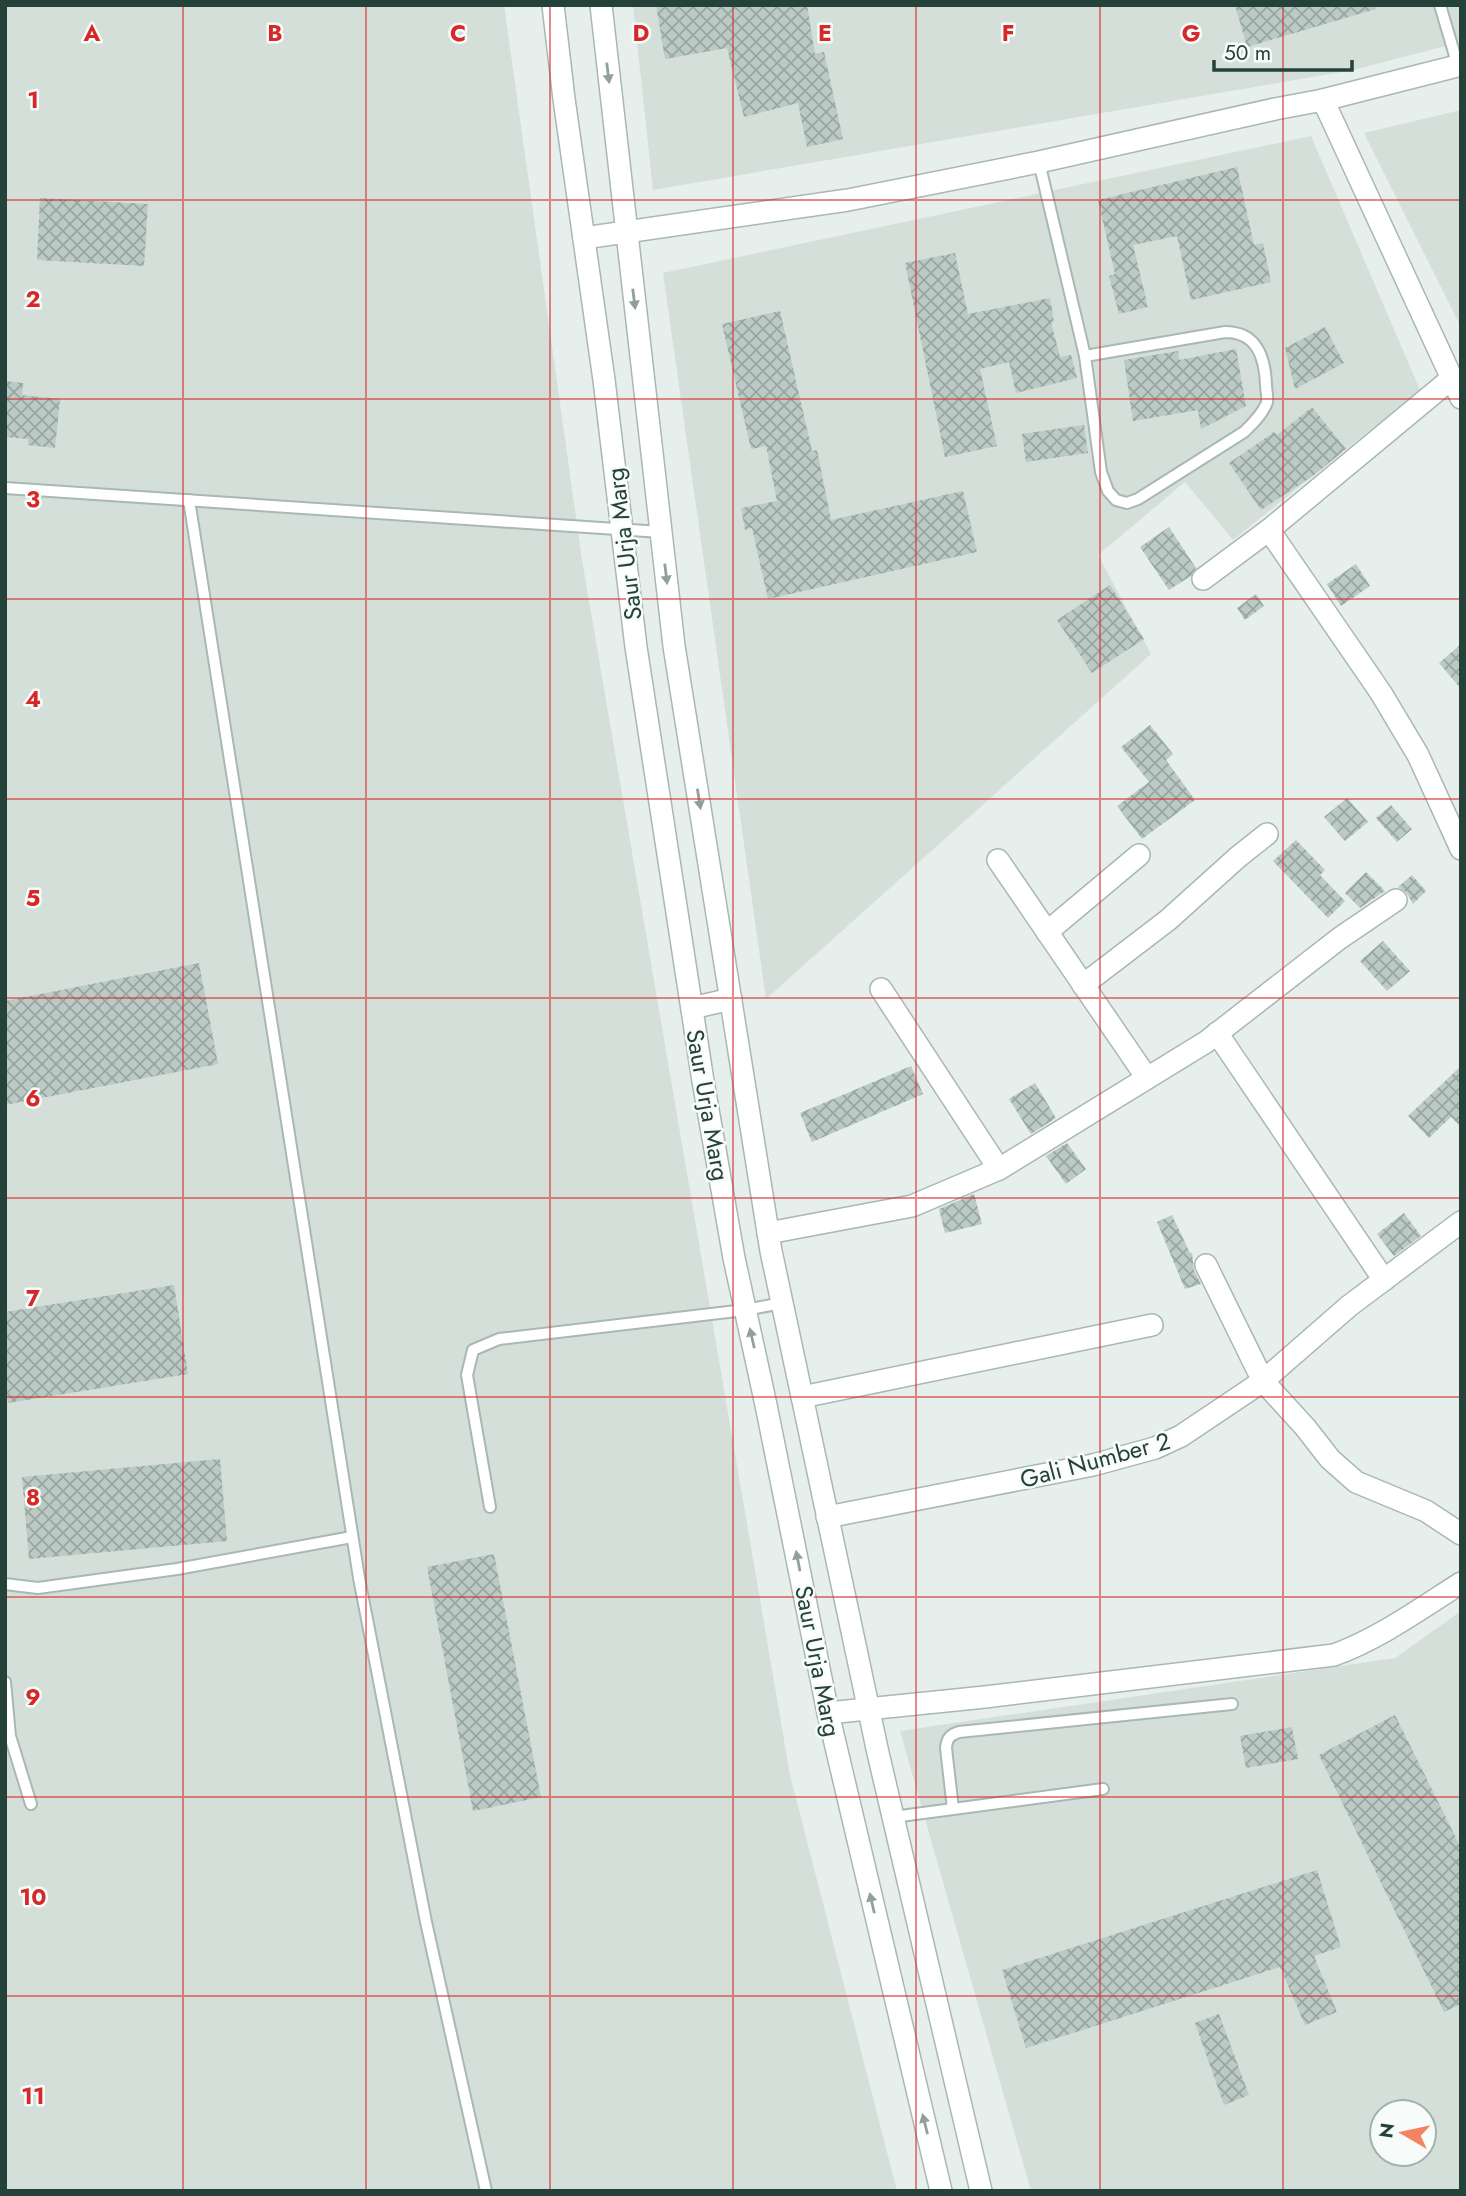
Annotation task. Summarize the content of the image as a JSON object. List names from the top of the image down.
{
  "streets": {
    "street": ["Saur Urja Marg", "Gali Number 2"]
  },
  "crossings": [
    ["Saur Urja Marg", "Gali Number 2"]
  ],
  "scale_bar": "50 m",
  "north": "left",
  "grid": {
    "columns": [
      "A",
      "B",
      "C",
      "D",
      "E",
      "F",
      "G"
    ],
    "rows": [
      "1",
      "2",
      "3",
      "4",
      "5",
      "6",
      "7",
      "8",
      "9",
      "10",
      "11"
    ]
  }
}
